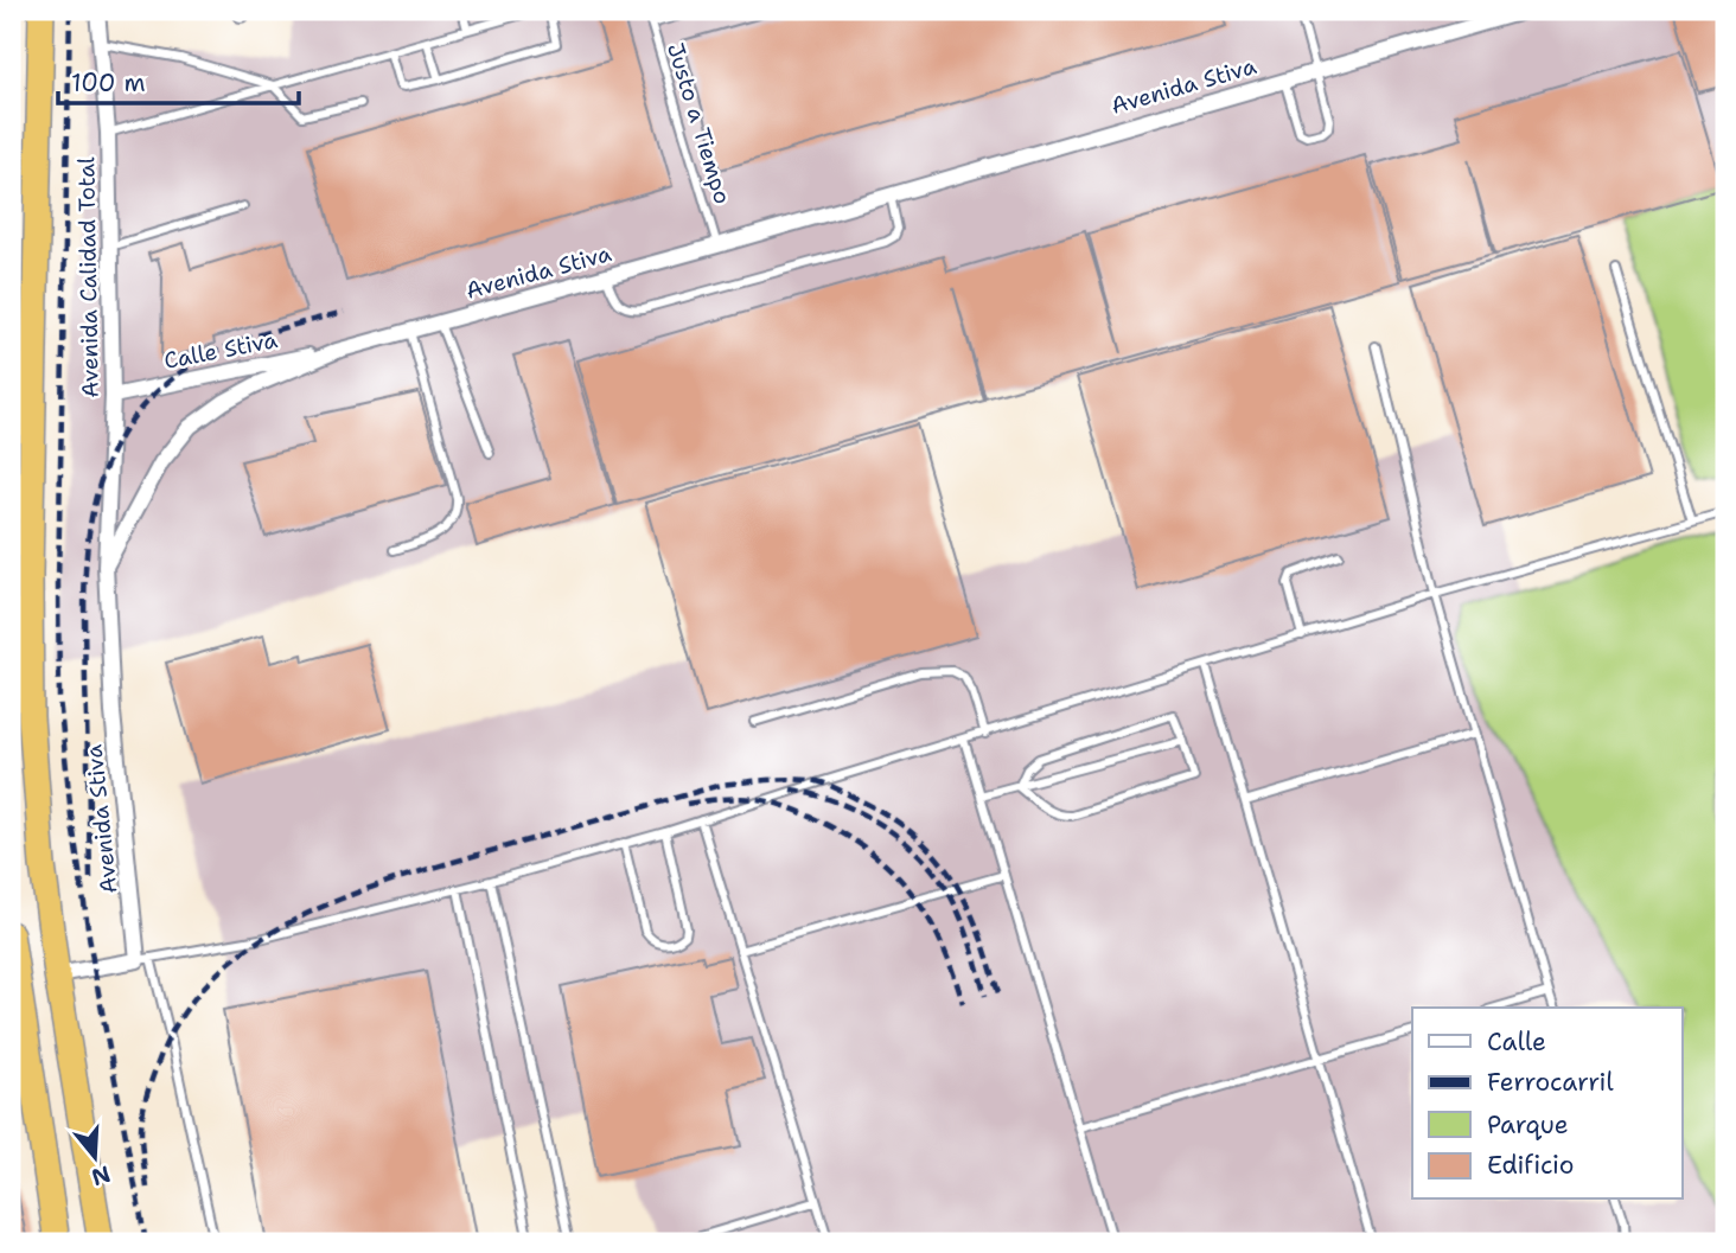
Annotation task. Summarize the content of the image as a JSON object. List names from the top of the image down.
{
  "streets": {
    "street": ["Avenida Stiva", "Avenida Calidad Total", "Calle Stiva"],
    "lane": ["Justo a Tiempo"]
  },
  "crossings": [
    ["Avenida Stiva", "Justo a Tiempo"],
    ["Avenida Stiva", "Avenida Calidad Total"],
    ["Avenida Stiva", "Calle Stiva"],
    ["Avenida Calidad Total", "Calle Stiva"]
  ],
  "legend": [
    "Calle",
    "Ferrocarril",
    "Parque",
    "Edificio"
  ],
  "scale_bar": "100 m",
  "north": "bottom"
}
